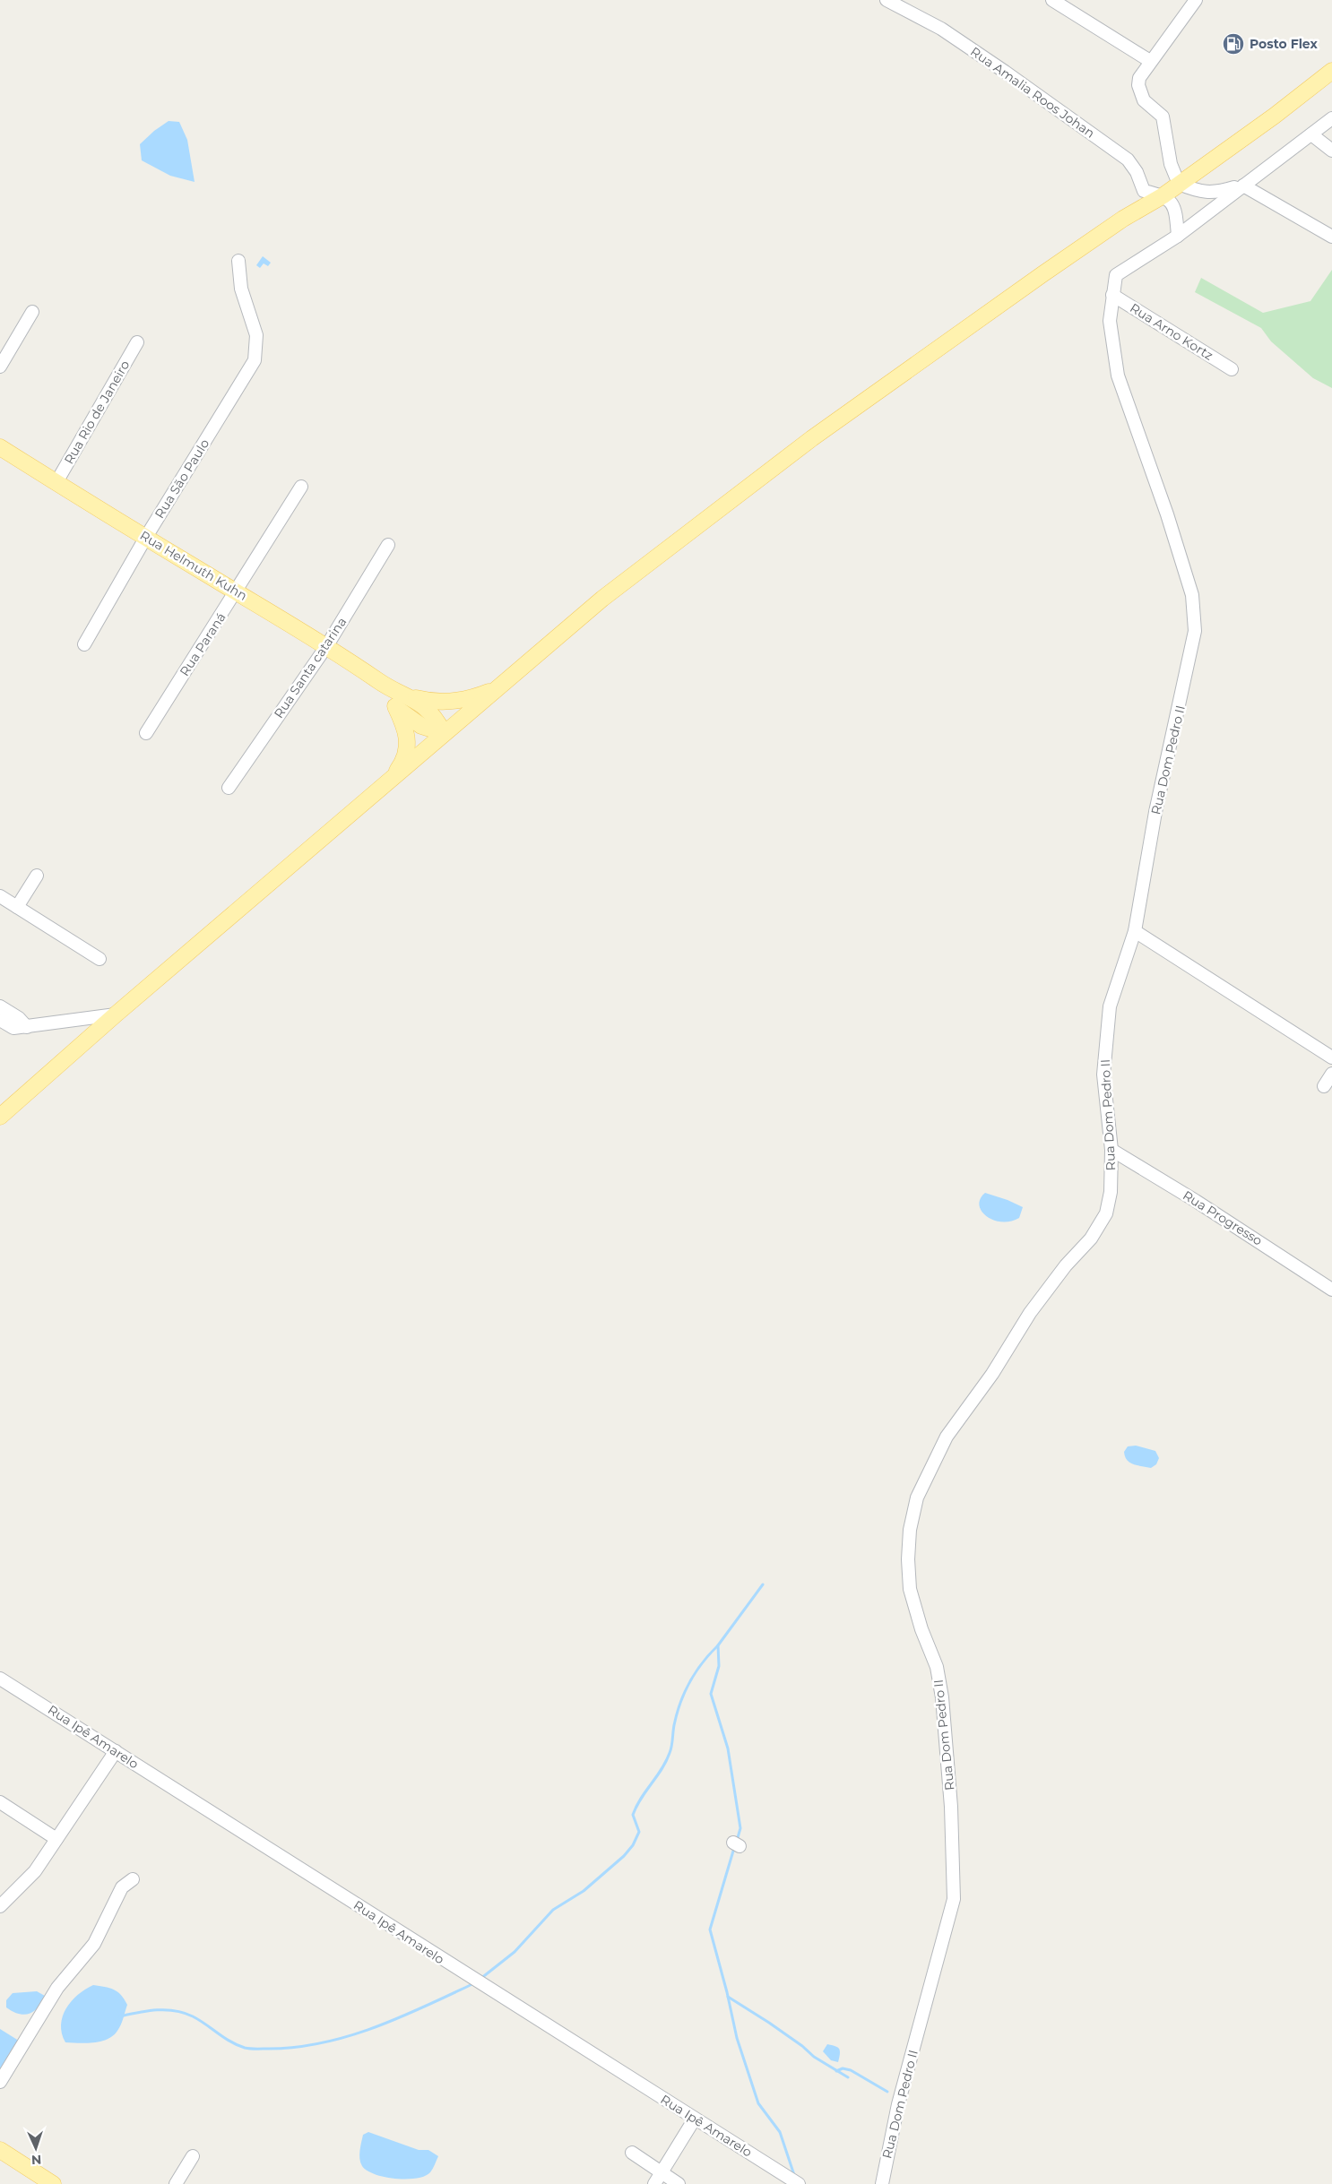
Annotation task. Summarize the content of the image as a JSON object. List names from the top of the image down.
{
  "streets": {
    "main road": ["Rua Helmuth Kuhn"],
    "street": [
      "Rua Amalia Roos Johan",
      "Rua Arno Kortz",
      "Rua Rio de Janeiro",
      "Rua São Paulo",
      "Rua Paraná",
      "Rua Santa catarina",
      "Rua Dom Pedro II",
      "Rua Progresso",
      "Rua Ipê Amarelo"
    ]
  },
  "crossings": [
    ["Rua Arno Kortz", "Rua Dom Pedro II"],
    ["Rua Rio de Janeiro", "Rua Helmuth Kuhn"],
    ["Rua São Paulo", "Rua Helmuth Kuhn"],
    ["Rua Helmuth Kuhn", "Rua Paraná"],
    ["Rua Helmuth Kuhn", "Rua Santa catarina"],
    ["Rua Dom Pedro II", "Rua Progresso"]
  ],
  "places": {
    "fuel station": ["Posto Flex"]
  },
  "north": "bottom"
}
